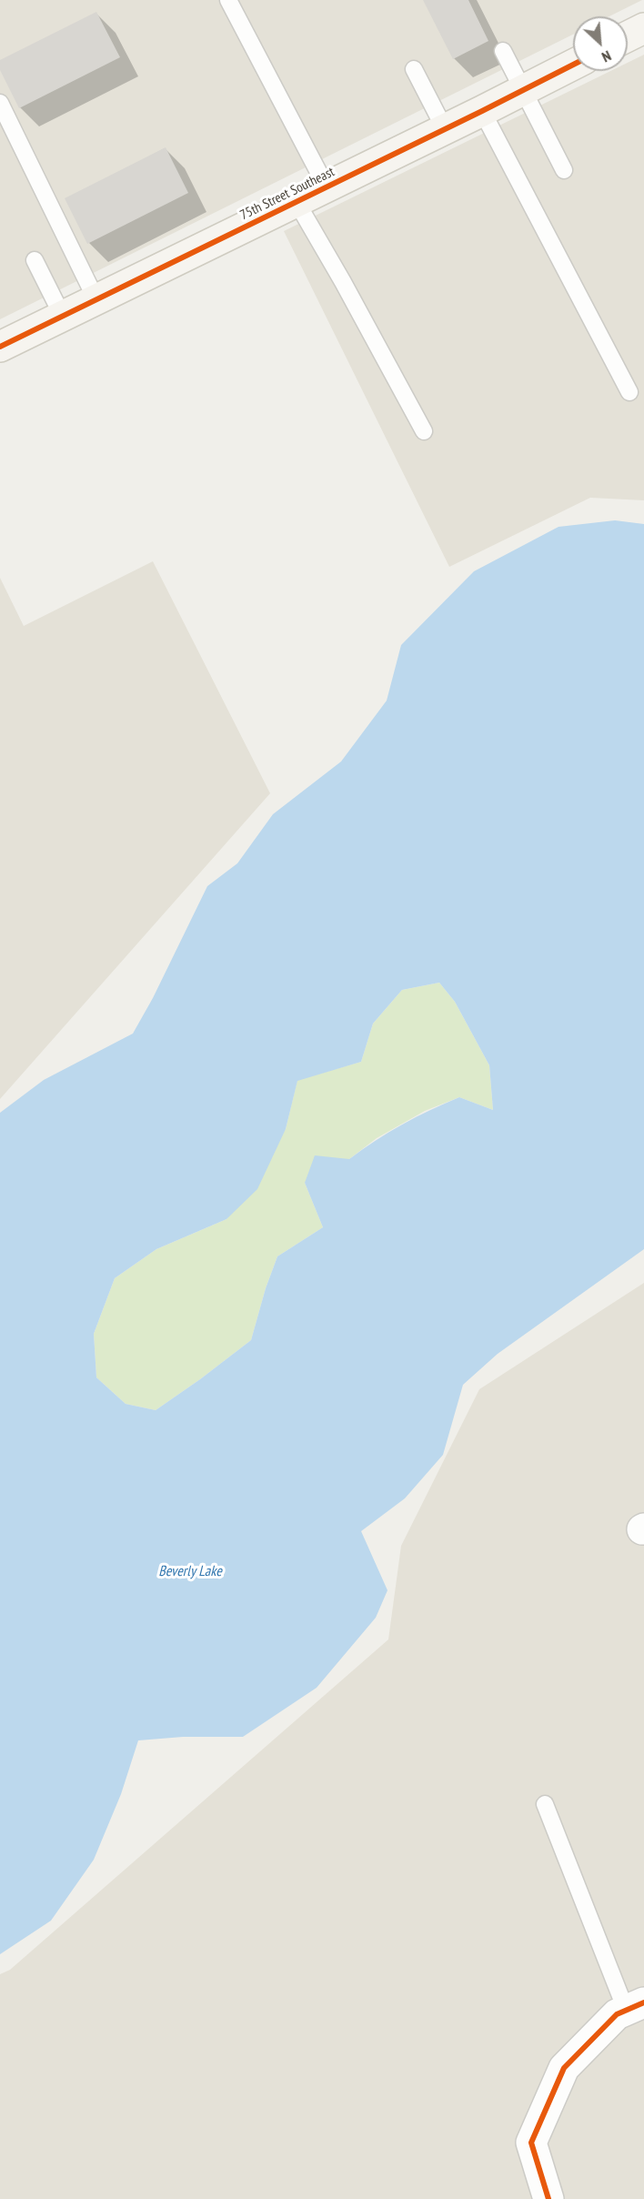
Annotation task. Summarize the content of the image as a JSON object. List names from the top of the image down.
{
  "streets": {
    "street": ["75th Street Southeast"]
  },
  "water": ["Beverly Lake"],
  "north": "bottom right"
}
